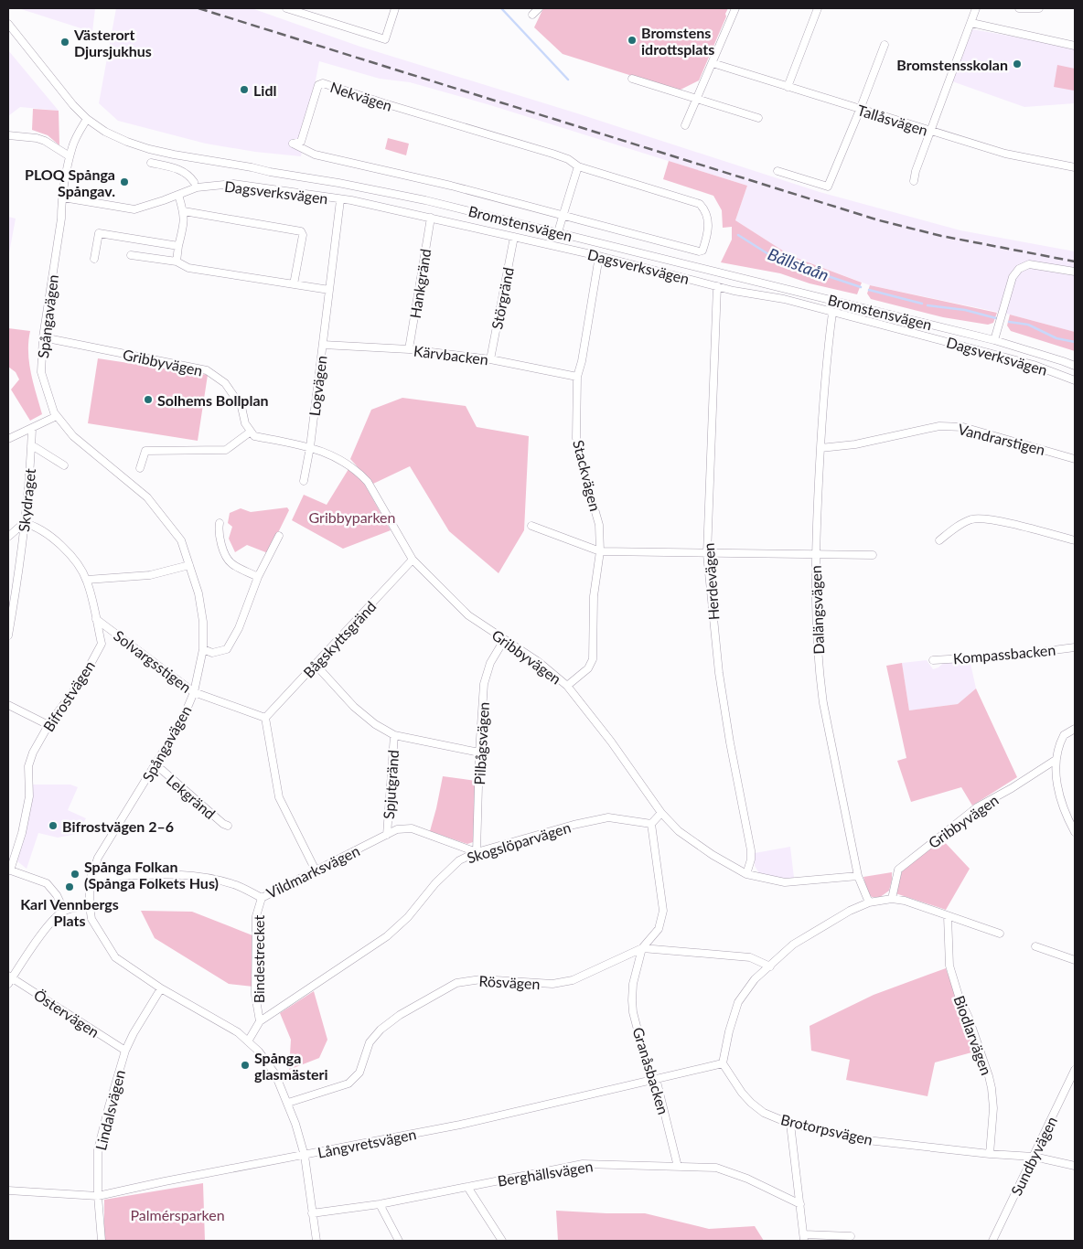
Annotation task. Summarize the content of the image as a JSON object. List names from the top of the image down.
{
  "streets": {
    "street": [
      "Nekvägen",
      "Tallåsvägen",
      "Dagsverksvägen",
      "Bromstensvägen",
      "Hankgränd",
      "Störgränd",
      "Spångavägen",
      "Kärvbacken",
      "Gribbyvägen",
      "Logvägen",
      "Vandrarstigen",
      "Stackvägen",
      "Skydraget",
      "Herdevägen",
      "Dalängsvägen",
      "Bågskyttsgränd",
      "Kompassbacken",
      "Solvargsstigen",
      "Bifrostvägen",
      "Pilbågsvägen",
      "Spjutgränd",
      "Lekgränd",
      "Skogslöparvägen",
      "Vildmarksvägen",
      "Bindestrecket",
      "Rösvägen",
      "Östervägen",
      "Biodlarvägen",
      "Granåsbacken",
      "Lindalsvägen",
      "Brotorpsvägen",
      "Långvretsvägen",
      "Sundbyvägen",
      "Berghällsvägen"
    ]
  },
  "crossings": [
    ["Dagsverksvägen", "Hankgränd"],
    ["Dagsverksvägen", "Störgränd"],
    ["Dagsverksvägen", "Spångavägen"],
    ["Dagsverksvägen", "Logvägen"],
    ["Dagsverksvägen", "Stackvägen"],
    ["Dagsverksvägen", "Herdevägen"],
    ["Dagsverksvägen", "Dalängsvägen"],
    ["Bromstensvägen", "Spångavägen"],
    ["Hankgränd", "Kärvbacken"],
    ["Störgränd", "Kärvbacken"],
    ["Spångavägen", "Gribbyvägen"],
    ["Spångavägen", "Solvargsstigen"],
    ["Spångavägen", "Lekgränd"],
    ["Spångavägen", "Skogslöparvägen"],
    ["Spångavägen", "Vildmarksvägen"],
    ["Spångavägen", "Rösvägen"],
    ["Spångavägen", "Lindalsvägen"],
    ["Spångavägen", "Långvretsvägen"],
    ["Spångavägen", "Berghällsvägen"],
    ["Kärvbacken", "Logvägen"],
    ["Kärvbacken", "Stackvägen"],
    ["Gribbyvägen", "Logvägen"],
    ["Gribbyvägen", "Stackvägen"],
    ["Gribbyvägen", "Herdevägen"],
    ["Gribbyvägen", "Dalängsvägen"],
    ["Gribbyvägen", "Bågskyttsgränd"],
    ["Gribbyvägen", "Pilbågsvägen"],
    ["Vandrarstigen", "Dalängsvägen"],
    ["Skydraget", "Bifrostvägen"],
    ["Bågskyttsgränd", "Solvargsstigen"],
    ["Solvargsstigen", "Bifrostvägen"],
    ["Pilbågsvägen", "Skogslöparvägen"],
    ["Pilbågsvägen", "Vildmarksvägen"],
    ["Spjutgränd", "Vildmarksvägen"],
    ["Skogslöparvägen", "Vildmarksvägen"],
    ["Skogslöparvägen", "Bindestrecket"],
    ["Vildmarksvägen", "Bindestrecket"],
    ["Rösvägen", "Granåsbacken"],
    ["Östervägen", "Lindalsvägen"],
    ["Biodlarvägen", "Brotorpsvägen"],
    ["Granåsbacken", "Långvretsvägen"],
    ["Granåsbacken", "Berghällsvägen"],
    ["Lindalsvägen", "Långvretsvägen"],
    ["Brotorpsvägen", "Långvretsvägen"],
    ["Brotorpsvägen", "Sundbyvägen"]
  ],
  "water": ["Bällstaån"],
  "parks": ["Gribbyparken", "Palmérsparken"],
  "places": [
    "Bromstens idrottsplats",
    "Västerort Djursjukhus",
    "Bromstensskolan",
    "Lidl",
    "PLOQ Spånga Spångav.",
    "Solhems Bollplan",
    "Bifrostvägen 2–6",
    "Spånga Folkan (Spånga Folkets Hus)",
    "Karl Vennbergs Plats",
    "Spånga glasmästeri"
  ]
}
